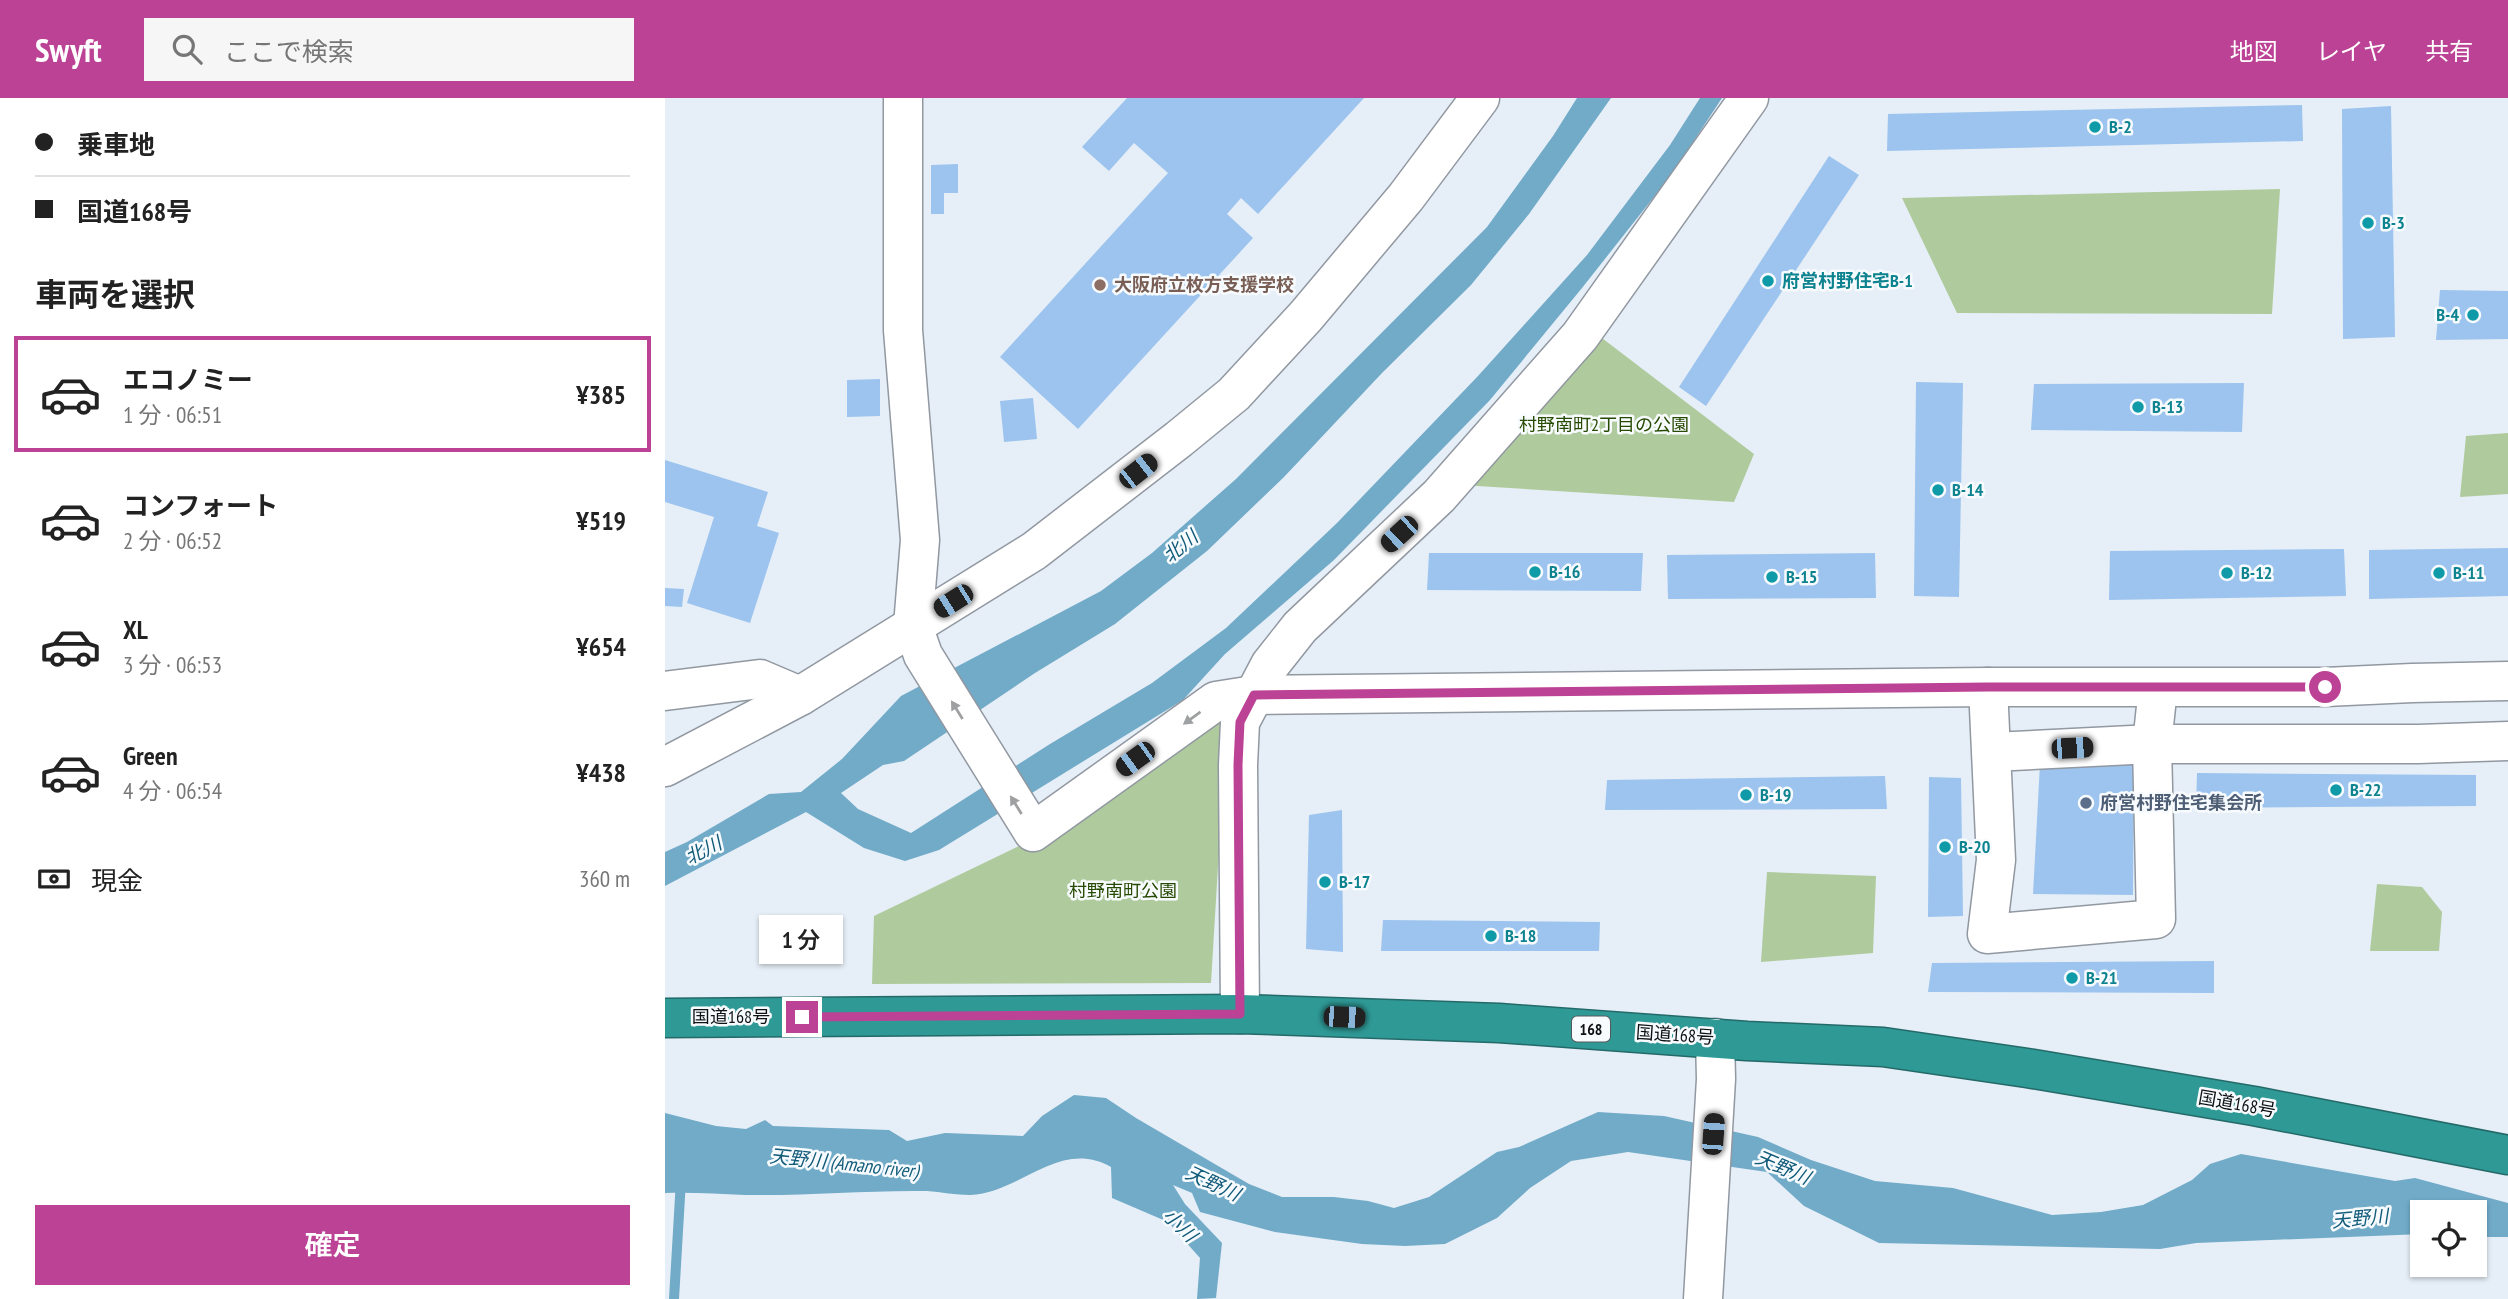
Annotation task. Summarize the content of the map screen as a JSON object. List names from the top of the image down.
{
  "streets": {
    "highway": ["国道168号", "168"]
  },
  "water": [
    "北川",
    "天野川 (Amano river)",
    "天野川",
    "小川"
  ],
  "parks": ["村野南町2丁目の公園", "村野南町公園"],
  "places": [
    "B-2",
    "B-3",
    "府営村野住宅B-1",
    "大阪府立枚方支援学校",
    "B-4",
    "B-13",
    "B-14",
    "B-16",
    "B-12",
    "B-11",
    "B-15",
    "B-22",
    "B-19",
    "府営村野住宅集会所",
    "B-20",
    "B-17",
    "B-18",
    "B-21"
  ],
  "page": {
    "header": "Swyft",
    "search": "ここで検索",
    "nav": ["地図", "レイヤ", "共有"],
    "banner": ["乗車地", "国道168号"],
    "heading": "車両を選択",
    "list": [
      {
        "name": "エコノミー",
        "note": "1 分 · 06:51",
        "value": "¥385"
      },
      {
        "name": "コンフォート",
        "note": "2 分 · 06:52",
        "value": "¥519"
      },
      {
        "name": "XL",
        "note": "3 分 · 06:53",
        "value": "¥654"
      },
      {
        "name": "Green",
        "note": "4 分 · 06:54",
        "value": "¥438"
      }
    ],
    "pay": ["現金", "360 m"],
    "bubble": "1 分",
    "buttons": "確定"
  }
}
